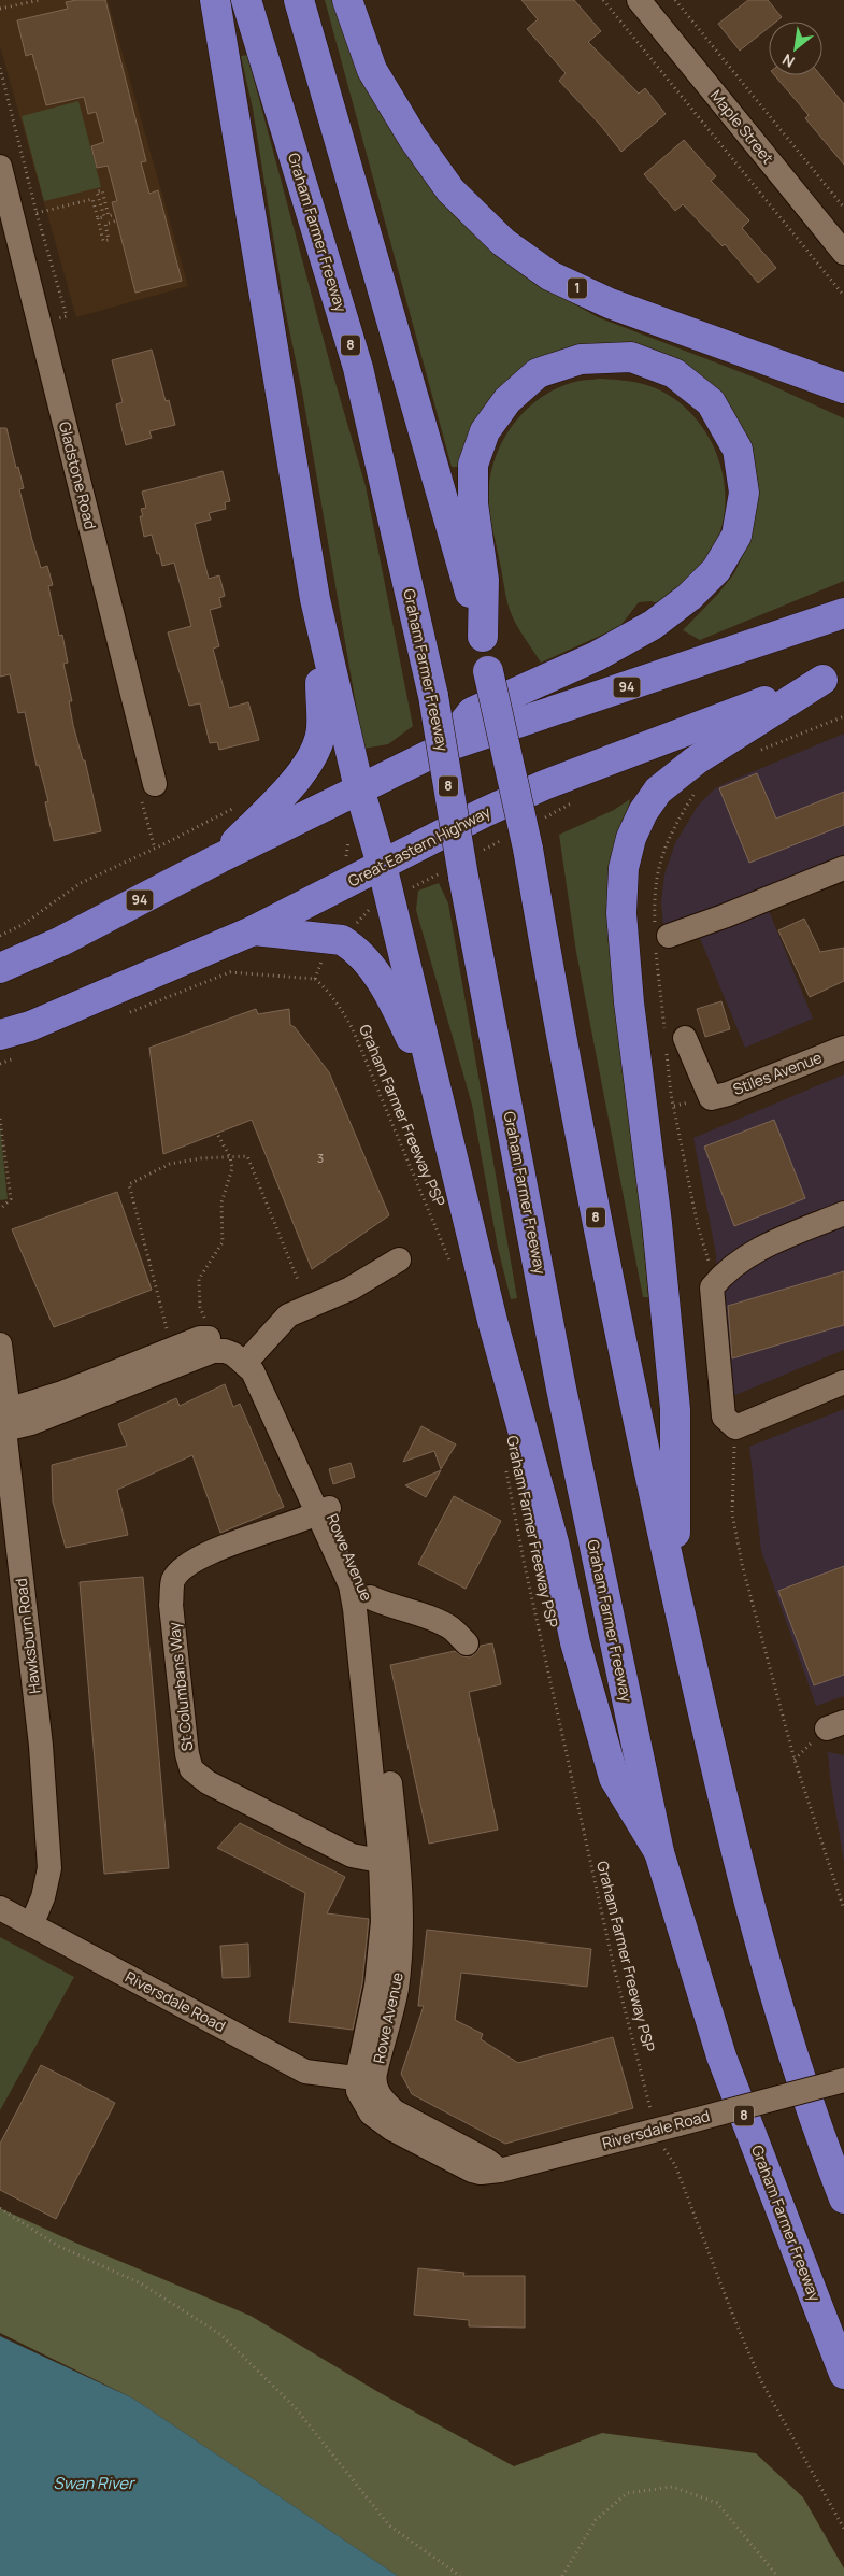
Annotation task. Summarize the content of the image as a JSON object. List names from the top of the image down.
{
  "streets": {
    "highway": [
      "Graham Farmer Freeway",
      "1",
      "8",
      "94",
      "Great Eastern Highway"
    ],
    "street": [
      "Maple Street",
      "Gladstone Road",
      "Stiles Avenue",
      "Rowe Avenue",
      "Hawksburn Road",
      "St Columbans Way",
      "Riversdale Road"
    ],
    "path": ["Graham Farmer Freeway PSP"]
  },
  "crossings": [
    ["Rowe Avenue", "Hawksburn Road"],
    ["Rowe Avenue", "St Columbans Way"],
    ["Rowe Avenue", "Riversdale Road"],
    ["Hawksburn Road", "Riversdale Road"]
  ],
  "water": ["Swan River"],
  "house_numbers": ["3"],
  "north": "bottom left"
}
